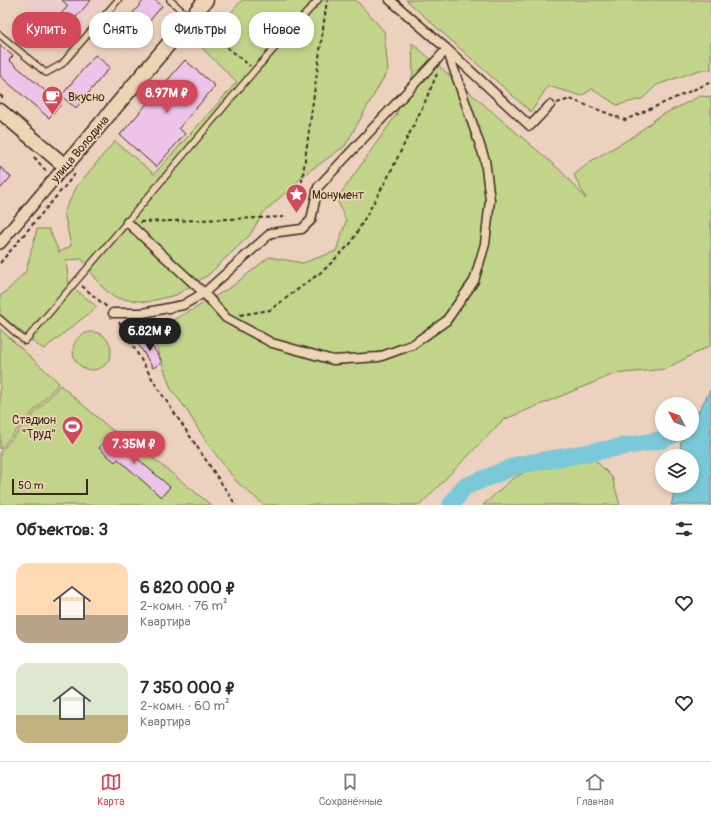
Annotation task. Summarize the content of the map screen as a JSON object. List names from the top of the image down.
{
  "streets": {
    "street": ["улица Володина"]
  },
  "places": {
    "cafe": ["Вкусно"],
    "place": ["Монумент"],
    "sports": ["Стадион \"Труд\""]
  },
  "scale_bar": "50 m",
  "north": "top left",
  "page": {
    "chip": [
      "Купить",
      "Снять",
      "Фильтры",
      "Новое"
    ],
    "price": ["8.97M ₽", "6.82M ₽", "7.35M ₽"],
    "scale": "50 m",
    "heading": "Объектов: 3",
    "list": [
      {
        "name": "6 820 000 ₽",
        "note": "2-комн. · 76 m² · Квартира"
      },
      {
        "name": "7 350 000 ₽",
        "note": "2-комн. · 60 m² · Квартира"
      }
    ],
    "tabs": ["Карта", "Сохранённые", "Главная"]
  }
}
